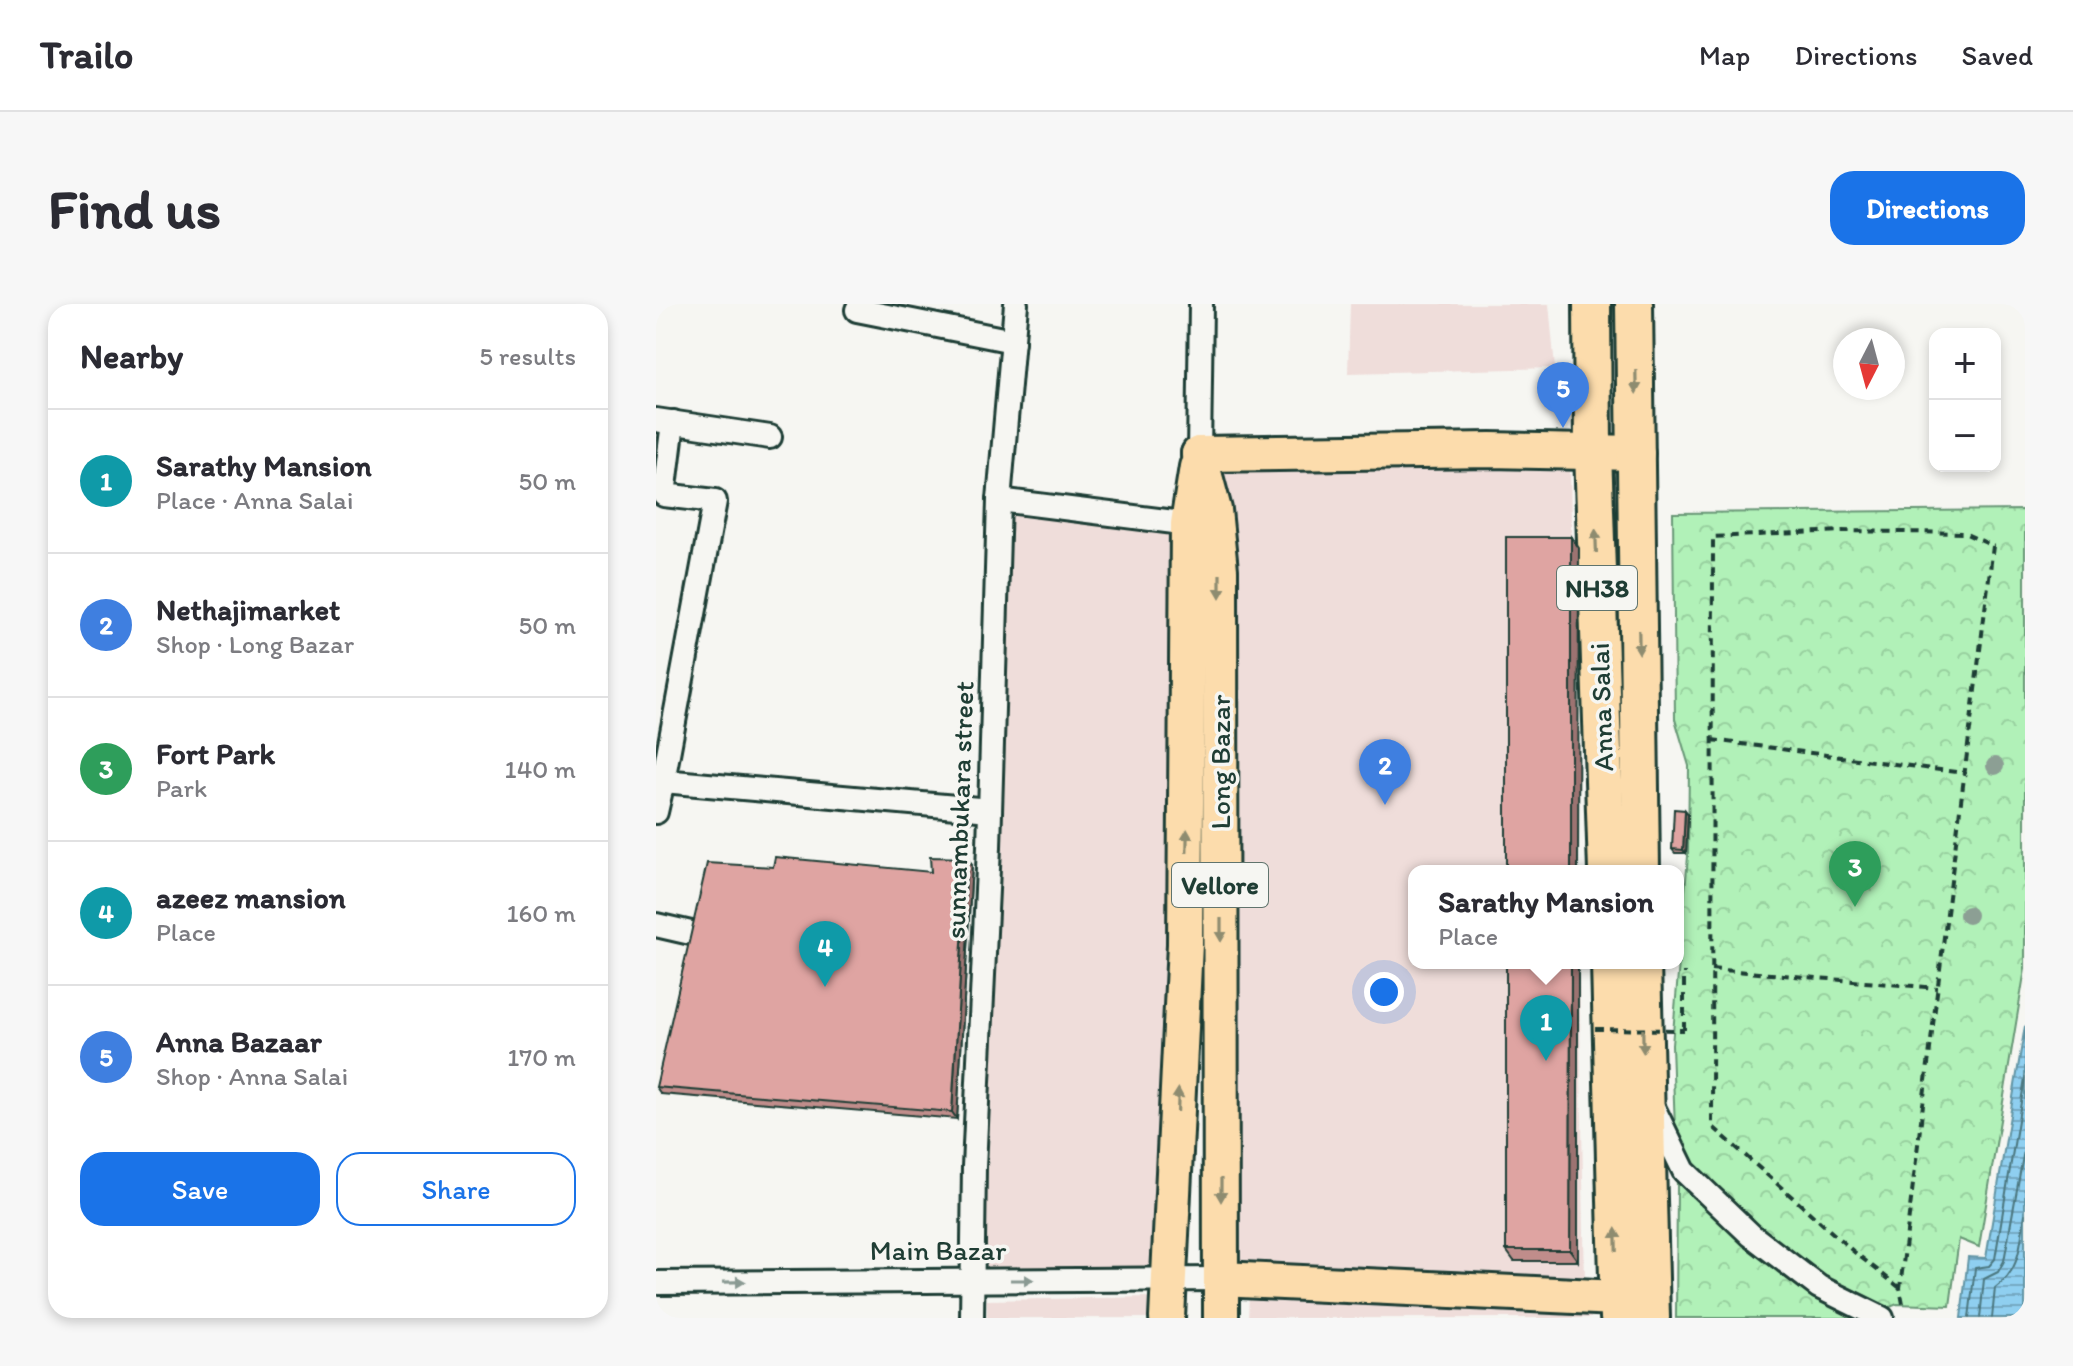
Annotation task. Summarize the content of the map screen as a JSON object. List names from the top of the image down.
{
  "streets": {
    "highway": ["NH38", "Anna Salai"],
    "main road": ["Long Bazar", "Vellore"],
    "street": ["sunnambukara street", "Main Bazar"]
  },
  "crossings": [
    ["Long Bazar", "Main Bazar"],
    ["sunnambukara street", "Main Bazar"]
  ],
  "one_way": ["Long Bazar", "Main Bazar"],
  "north": "bottom",
  "page": {
    "header": "Trailo",
    "nav": ["Map", "Directions", "Saved"],
    "buttons": [
      "Directions",
      ["Save", "Share"]
    ],
    "title": "Find us",
    "heading": ["Nearby", "5 results"],
    "map_buttons": ["+", "−"],
    "pins": [
      "5",
      "2",
      "3",
      "4",
      "1"
    ],
    "list": [
      {
        "mark": "1",
        "name": "Sarathy Mansion",
        "note": "Place · Anna Salai",
        "value": "50 m"
      },
      {
        "mark": "2",
        "name": "Nethajimarket",
        "note": "Shop · Long Bazar",
        "value": "50 m"
      },
      {
        "mark": "3",
        "name": "Fort Park",
        "note": "Park",
        "value": "140 m"
      },
      {
        "mark": "4",
        "name": "azeez mansion",
        "note": "Place",
        "value": "160 m"
      },
      {
        "mark": "5",
        "name": "Anna Bazaar",
        "note": "Shop · Anna Salai",
        "value": "170 m"
      }
    ],
    "popup": ["Sarathy Mansion", "Place"]
  }
}
